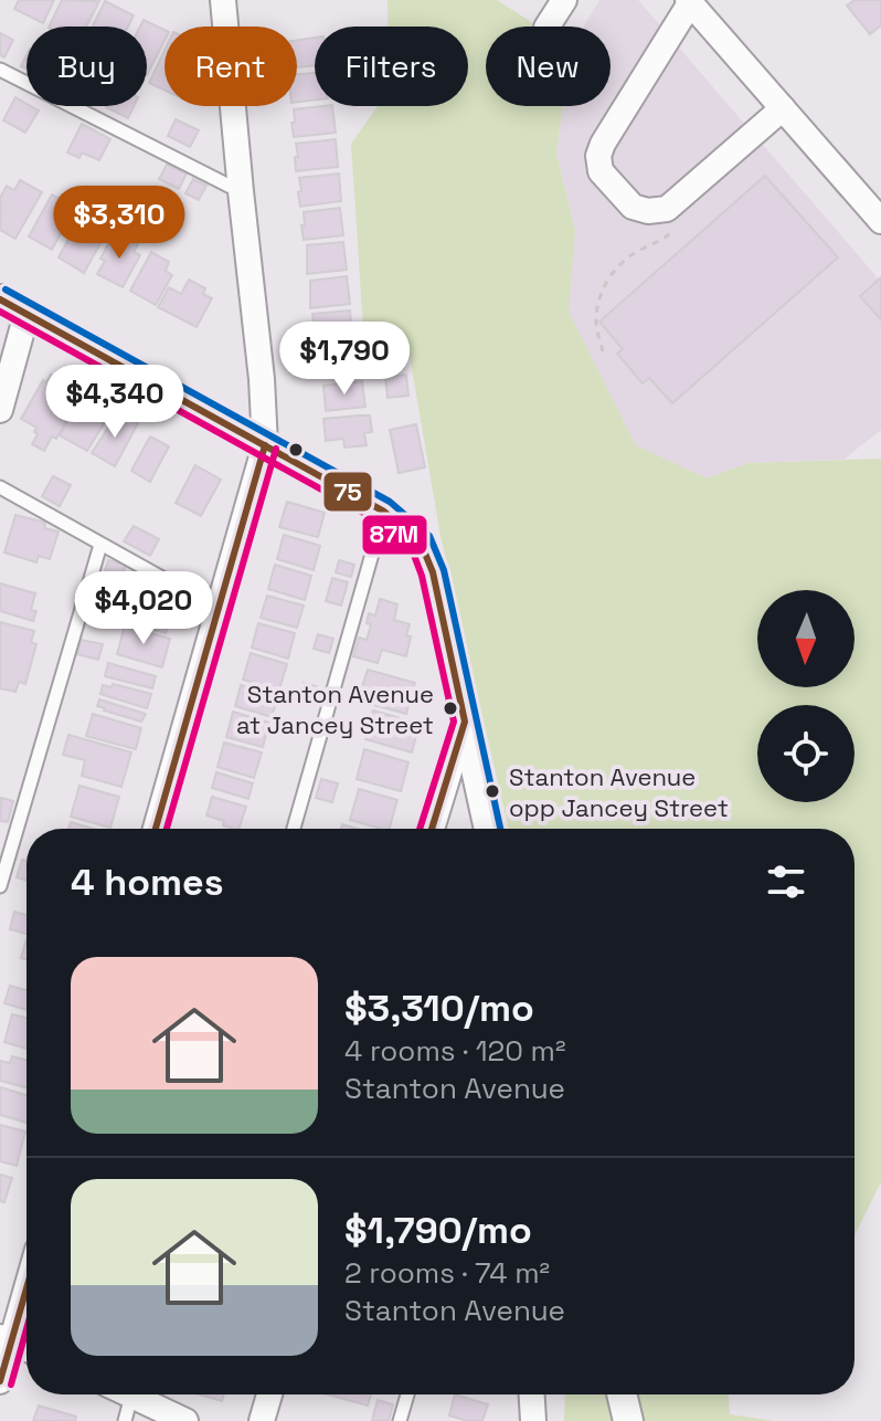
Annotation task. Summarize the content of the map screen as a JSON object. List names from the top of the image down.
{
  "places": ["Stanton Avenue at Jancey Street", "Stanton Avenue opp Jancey Street"],
  "lines": ["transit line 75", "transit line 87M"],
  "north": "bottom",
  "page": {
    "chip": [
      "Buy",
      "Rent",
      "Filters",
      "New"
    ],
    "price": [
      "$3,310",
      "$1,790",
      "$4,340",
      "$4,020"
    ],
    "heading": "4 homes",
    "list": [
      {
        "name": "$3,310/mo",
        "note": "4 rooms · 120 m² · Stanton Avenue"
      },
      {
        "name": "$1,790/mo",
        "note": "2 rooms · 74 m² · Stanton Avenue"
      }
    ]
  }
}
